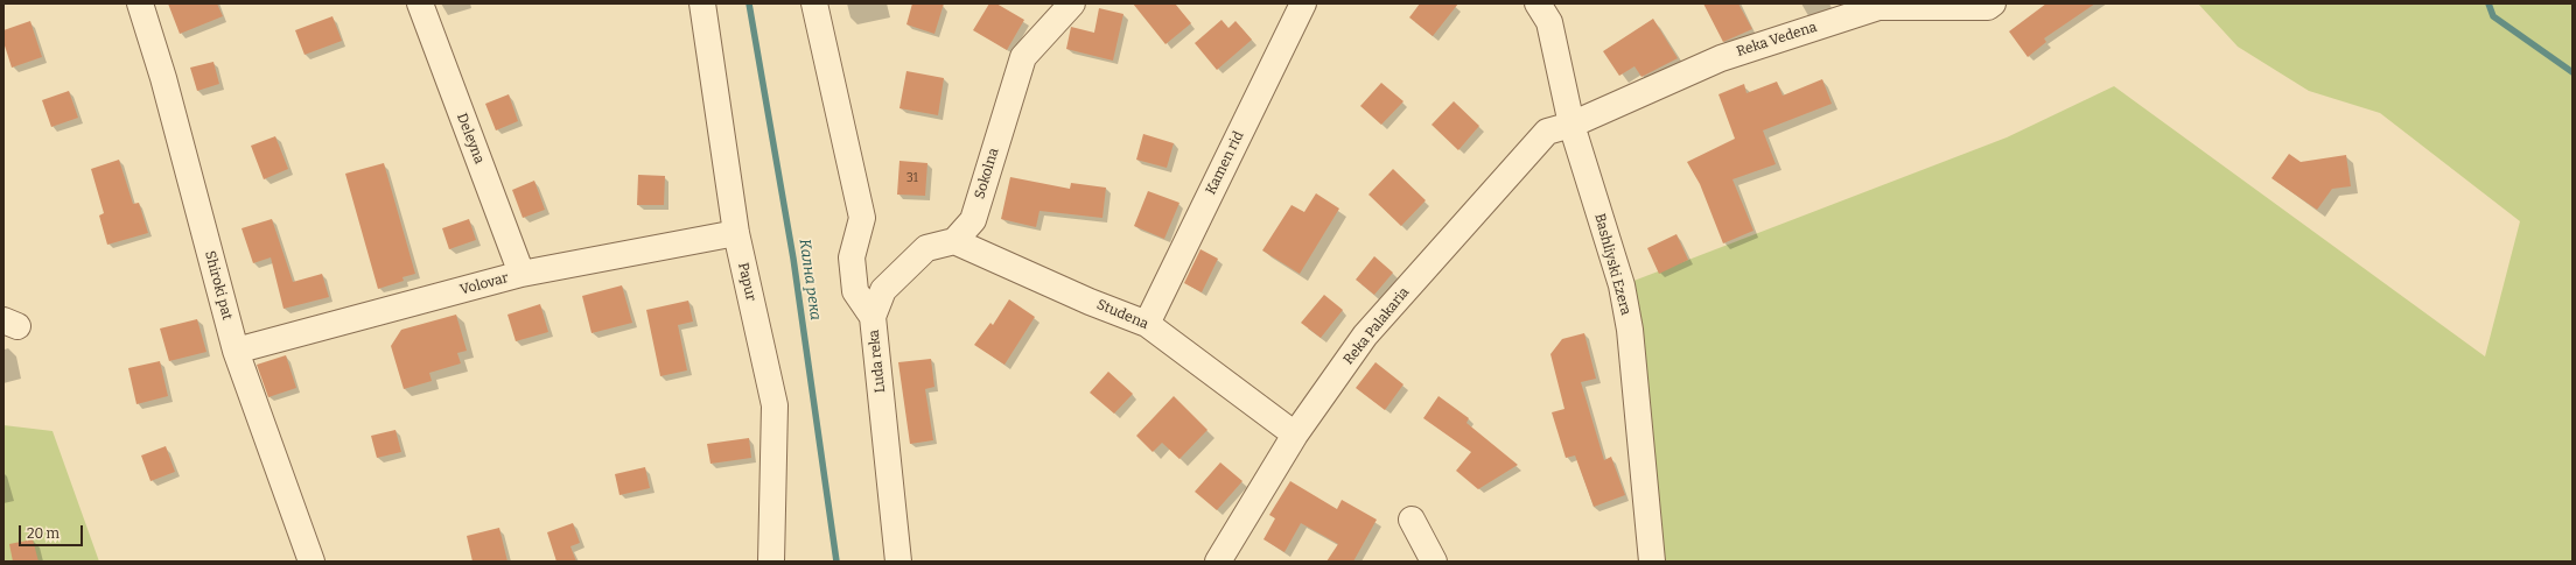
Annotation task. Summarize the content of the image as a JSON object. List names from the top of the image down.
{
  "streets": {
    "street": [
      "Reka Vedena",
      "Deleyna",
      "Kamen rid",
      "Sokolna",
      "Bashliyski Ezera",
      "Papur",
      "Volovar",
      "Shiroki pat",
      "Studena",
      "Reka Palakaria",
      "Luda reka"
    ]
  },
  "crossings": [
    ["Reka Vedena", "Bashliyski Ezera"],
    ["Reka Vedena", "Reka Palakaria"],
    ["Deleyna", "Volovar"],
    ["Kamen rid", "Studena"],
    ["Sokolna", "Studena"],
    ["Bashliyski Ezera", "Reka Palakaria"],
    ["Papur", "Volovar"],
    ["Volovar", "Shiroki pat"],
    ["Studena", "Reka Palakaria"]
  ],
  "water": ["Кална река"],
  "house_numbers": ["31"],
  "scale_bar": "20 m"
}
